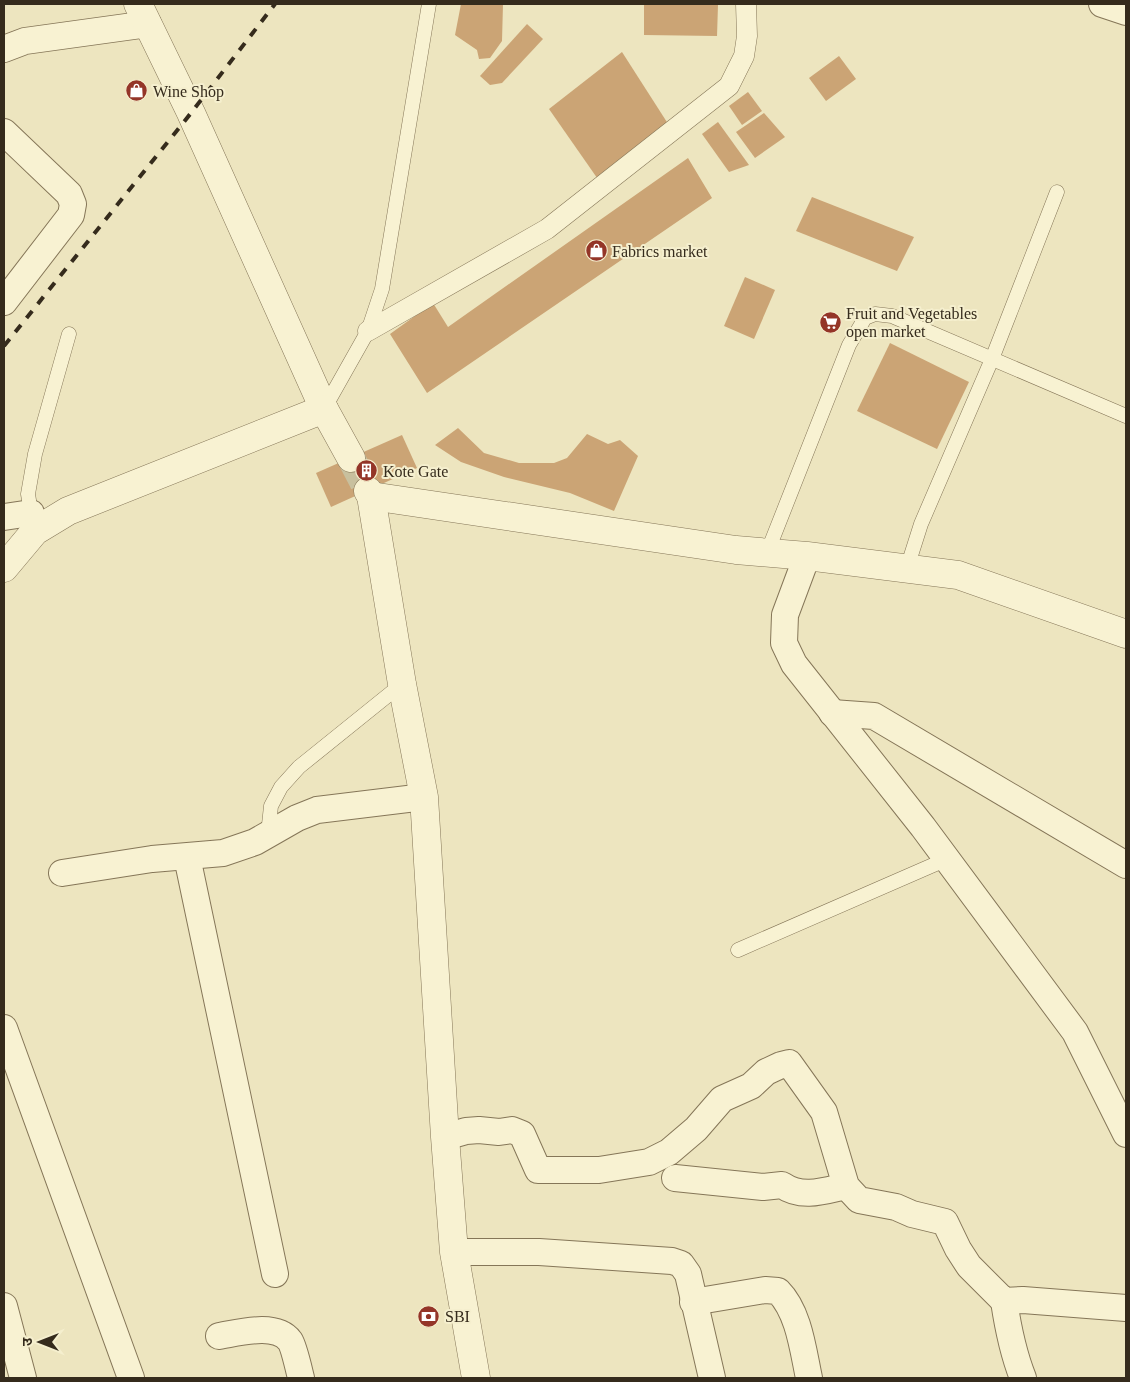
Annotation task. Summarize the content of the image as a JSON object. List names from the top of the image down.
{
  "places": {
    "shop": ["Wine Shop", "Fabrics market"],
    "supermarket": ["Fruit and Vegetables open market"],
    "building": ["Kote Gate"],
    "bank": ["SBI"]
  },
  "north": "left"
}
